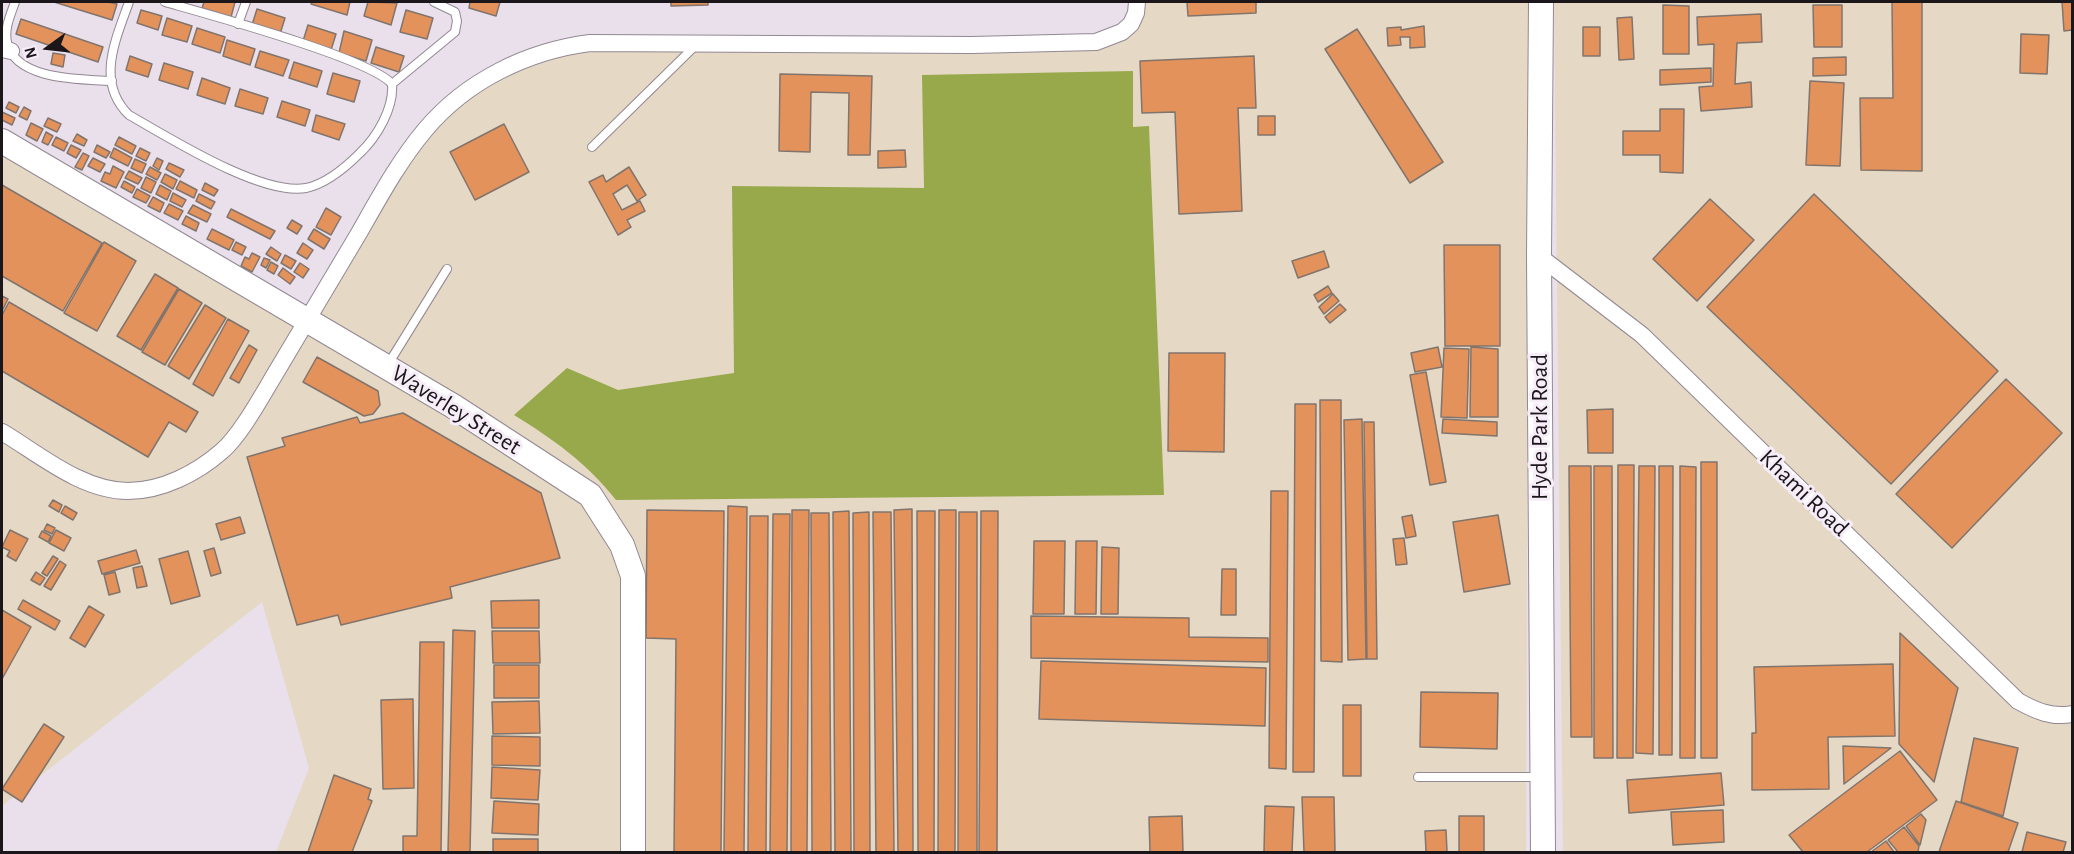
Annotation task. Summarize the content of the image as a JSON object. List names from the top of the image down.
{
  "streets": {
    "street": ["Waverley Street", "Hyde Park Road", "Khami Road"]
  },
  "crossings": [
    ["Hyde Park Road", "Khami Road"]
  ],
  "north": "left"
}
